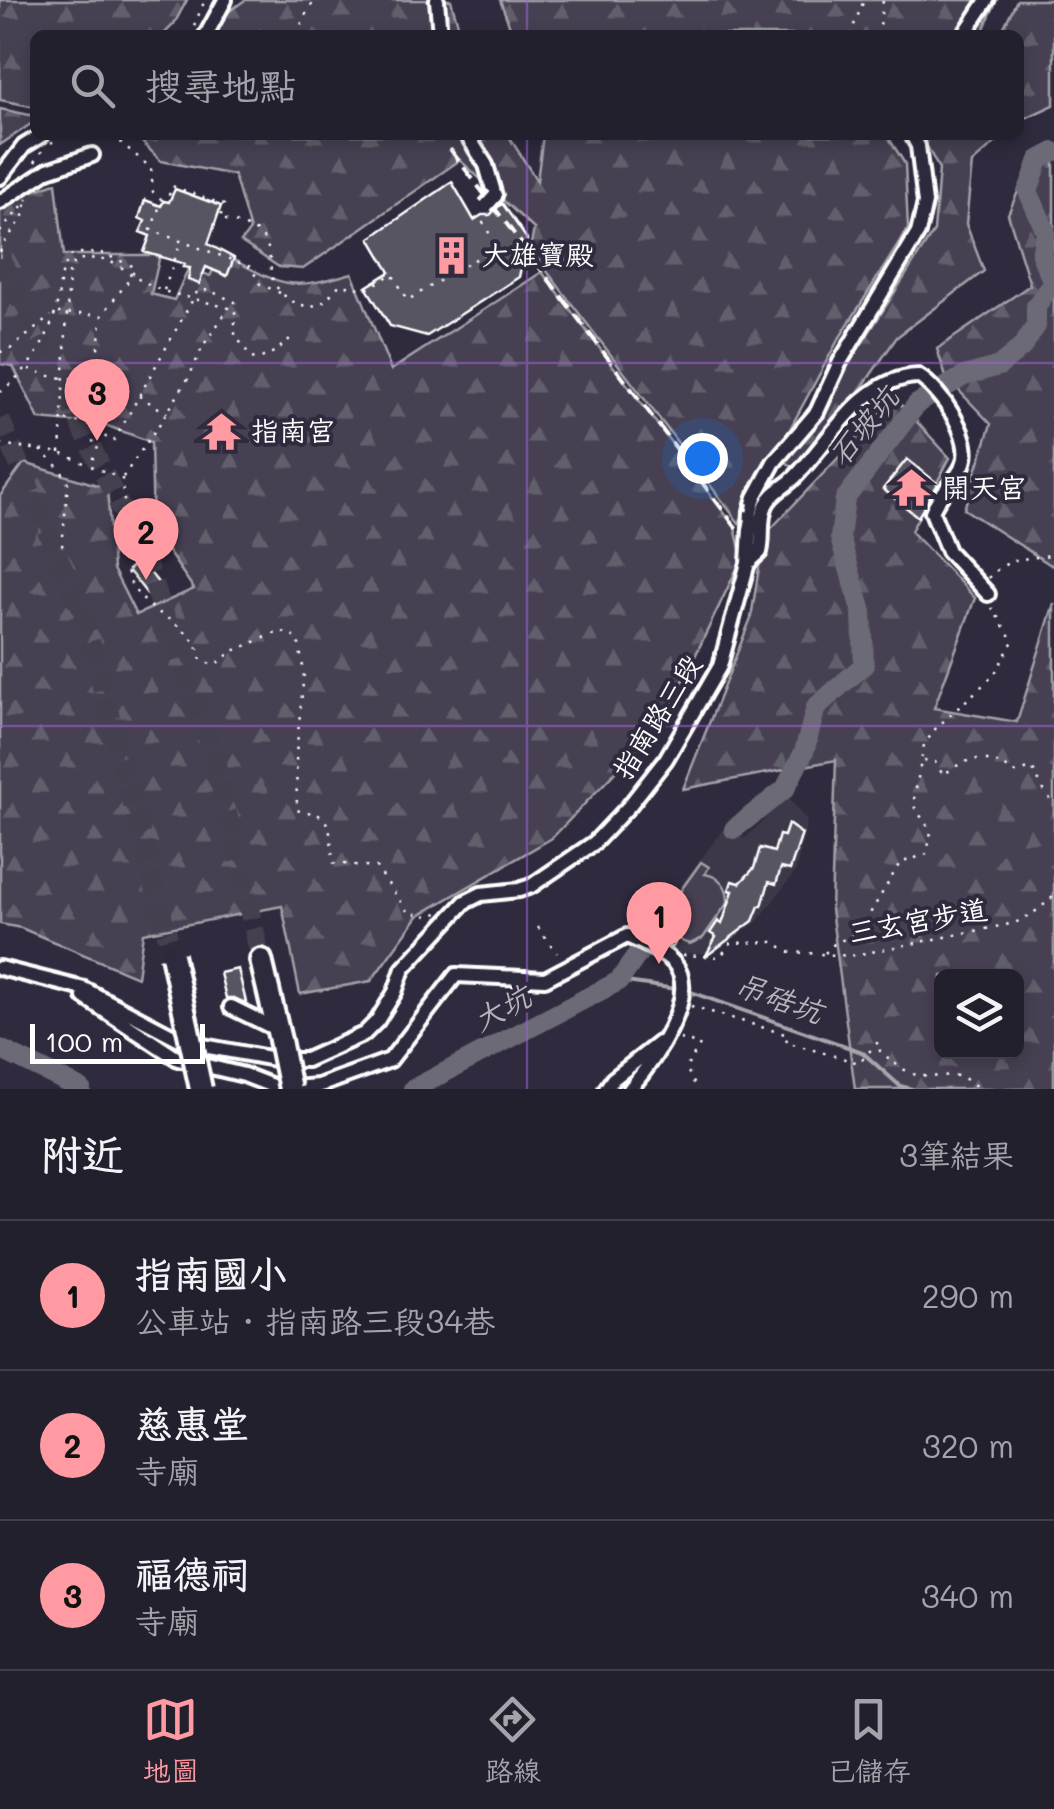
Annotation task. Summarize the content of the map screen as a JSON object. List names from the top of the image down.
{
  "streets": {
    "street": ["指南路三段"],
    "path": ["三玄宮步道"]
  },
  "water": ["石坡坑", "吊硞坑", "大坑"],
  "places": {
    "building": ["大雄寶殿"],
    "temple": ["指南宮", "開天宮"]
  },
  "scale_bar": "100 m",
  "page": {
    "search": "搜尋地點",
    "pins": ["3", "2", "1"],
    "scale": "100 m",
    "heading": ["附近", "3筆結果"],
    "list": [
      {
        "mark": "1",
        "name": "指南國小",
        "note": "公車站 · 指南路三段34巷",
        "value": "290 m"
      },
      {
        "mark": "2",
        "name": "慈惠堂",
        "note": "寺廟",
        "value": "320 m"
      },
      {
        "mark": "3",
        "name": "福德祠",
        "note": "寺廟",
        "value": "340 m"
      }
    ],
    "nav": ["地圖", "路線", "已儲存"]
  }
}
